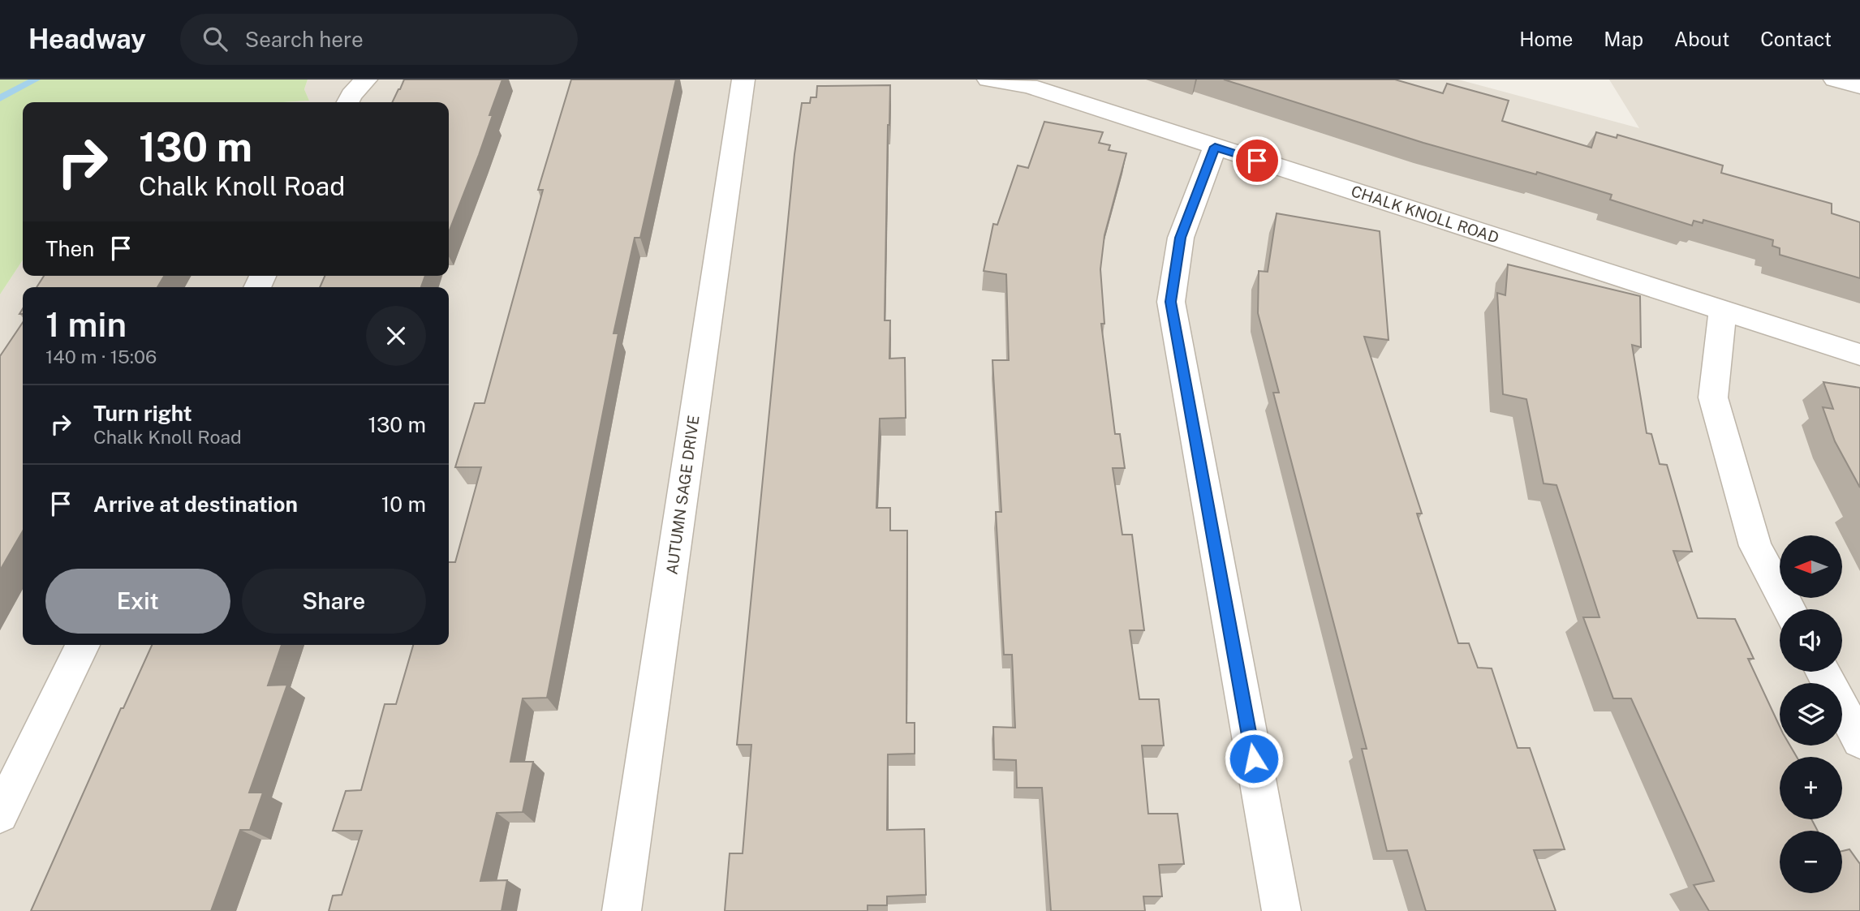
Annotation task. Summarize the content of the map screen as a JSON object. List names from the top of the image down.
{
  "streets": {
    "street": ["CHALK KNOLL ROAD", "AUTUMN SAGE DRIVE"]
  },
  "north": "left",
  "page": {
    "header": "Headway",
    "search": "Search here",
    "nav": [
      "Home",
      "Map",
      "About",
      "Contact"
    ],
    "turn": ["130 m", "Chalk Knoll Road"],
    "then": "Then",
    "heading": ["1 min", "140 m · 15:06"],
    "list": [
      {
        "name": "Turn right",
        "note": "Chalk Knoll Road",
        "value": "130 m"
      },
      {
        "name": "Arrive at destination",
        "value": "10 m"
      }
    ],
    "map_buttons": ["+", "−"],
    "buttons": ["Exit", "Share"]
  }
}
